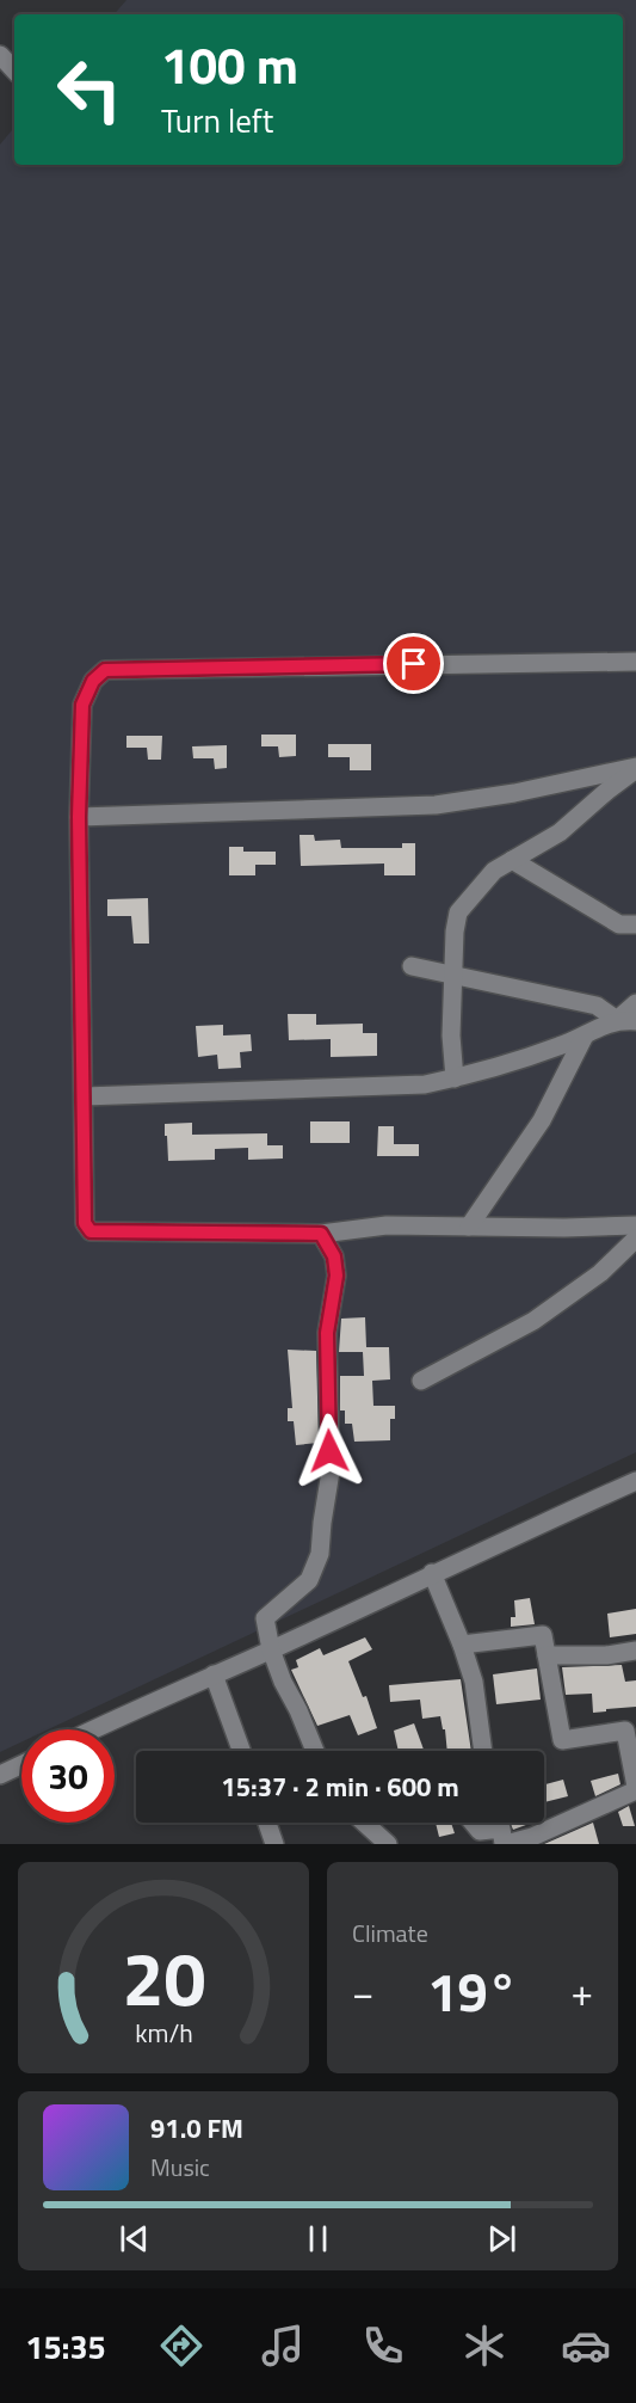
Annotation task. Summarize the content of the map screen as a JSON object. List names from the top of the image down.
{
  "page": {
    "turn": ["100 m", "Turn left"],
    "limit": "30",
    "trip": "15:37 · 2 min · 600 m",
    "tile": "Climate",
    "heat": ["−", "19°", "+"],
    "song": ["91.0 FM", "Music"],
    "tabs": "15:35",
    "gauge": ["20", "km/h"]
  }
}
